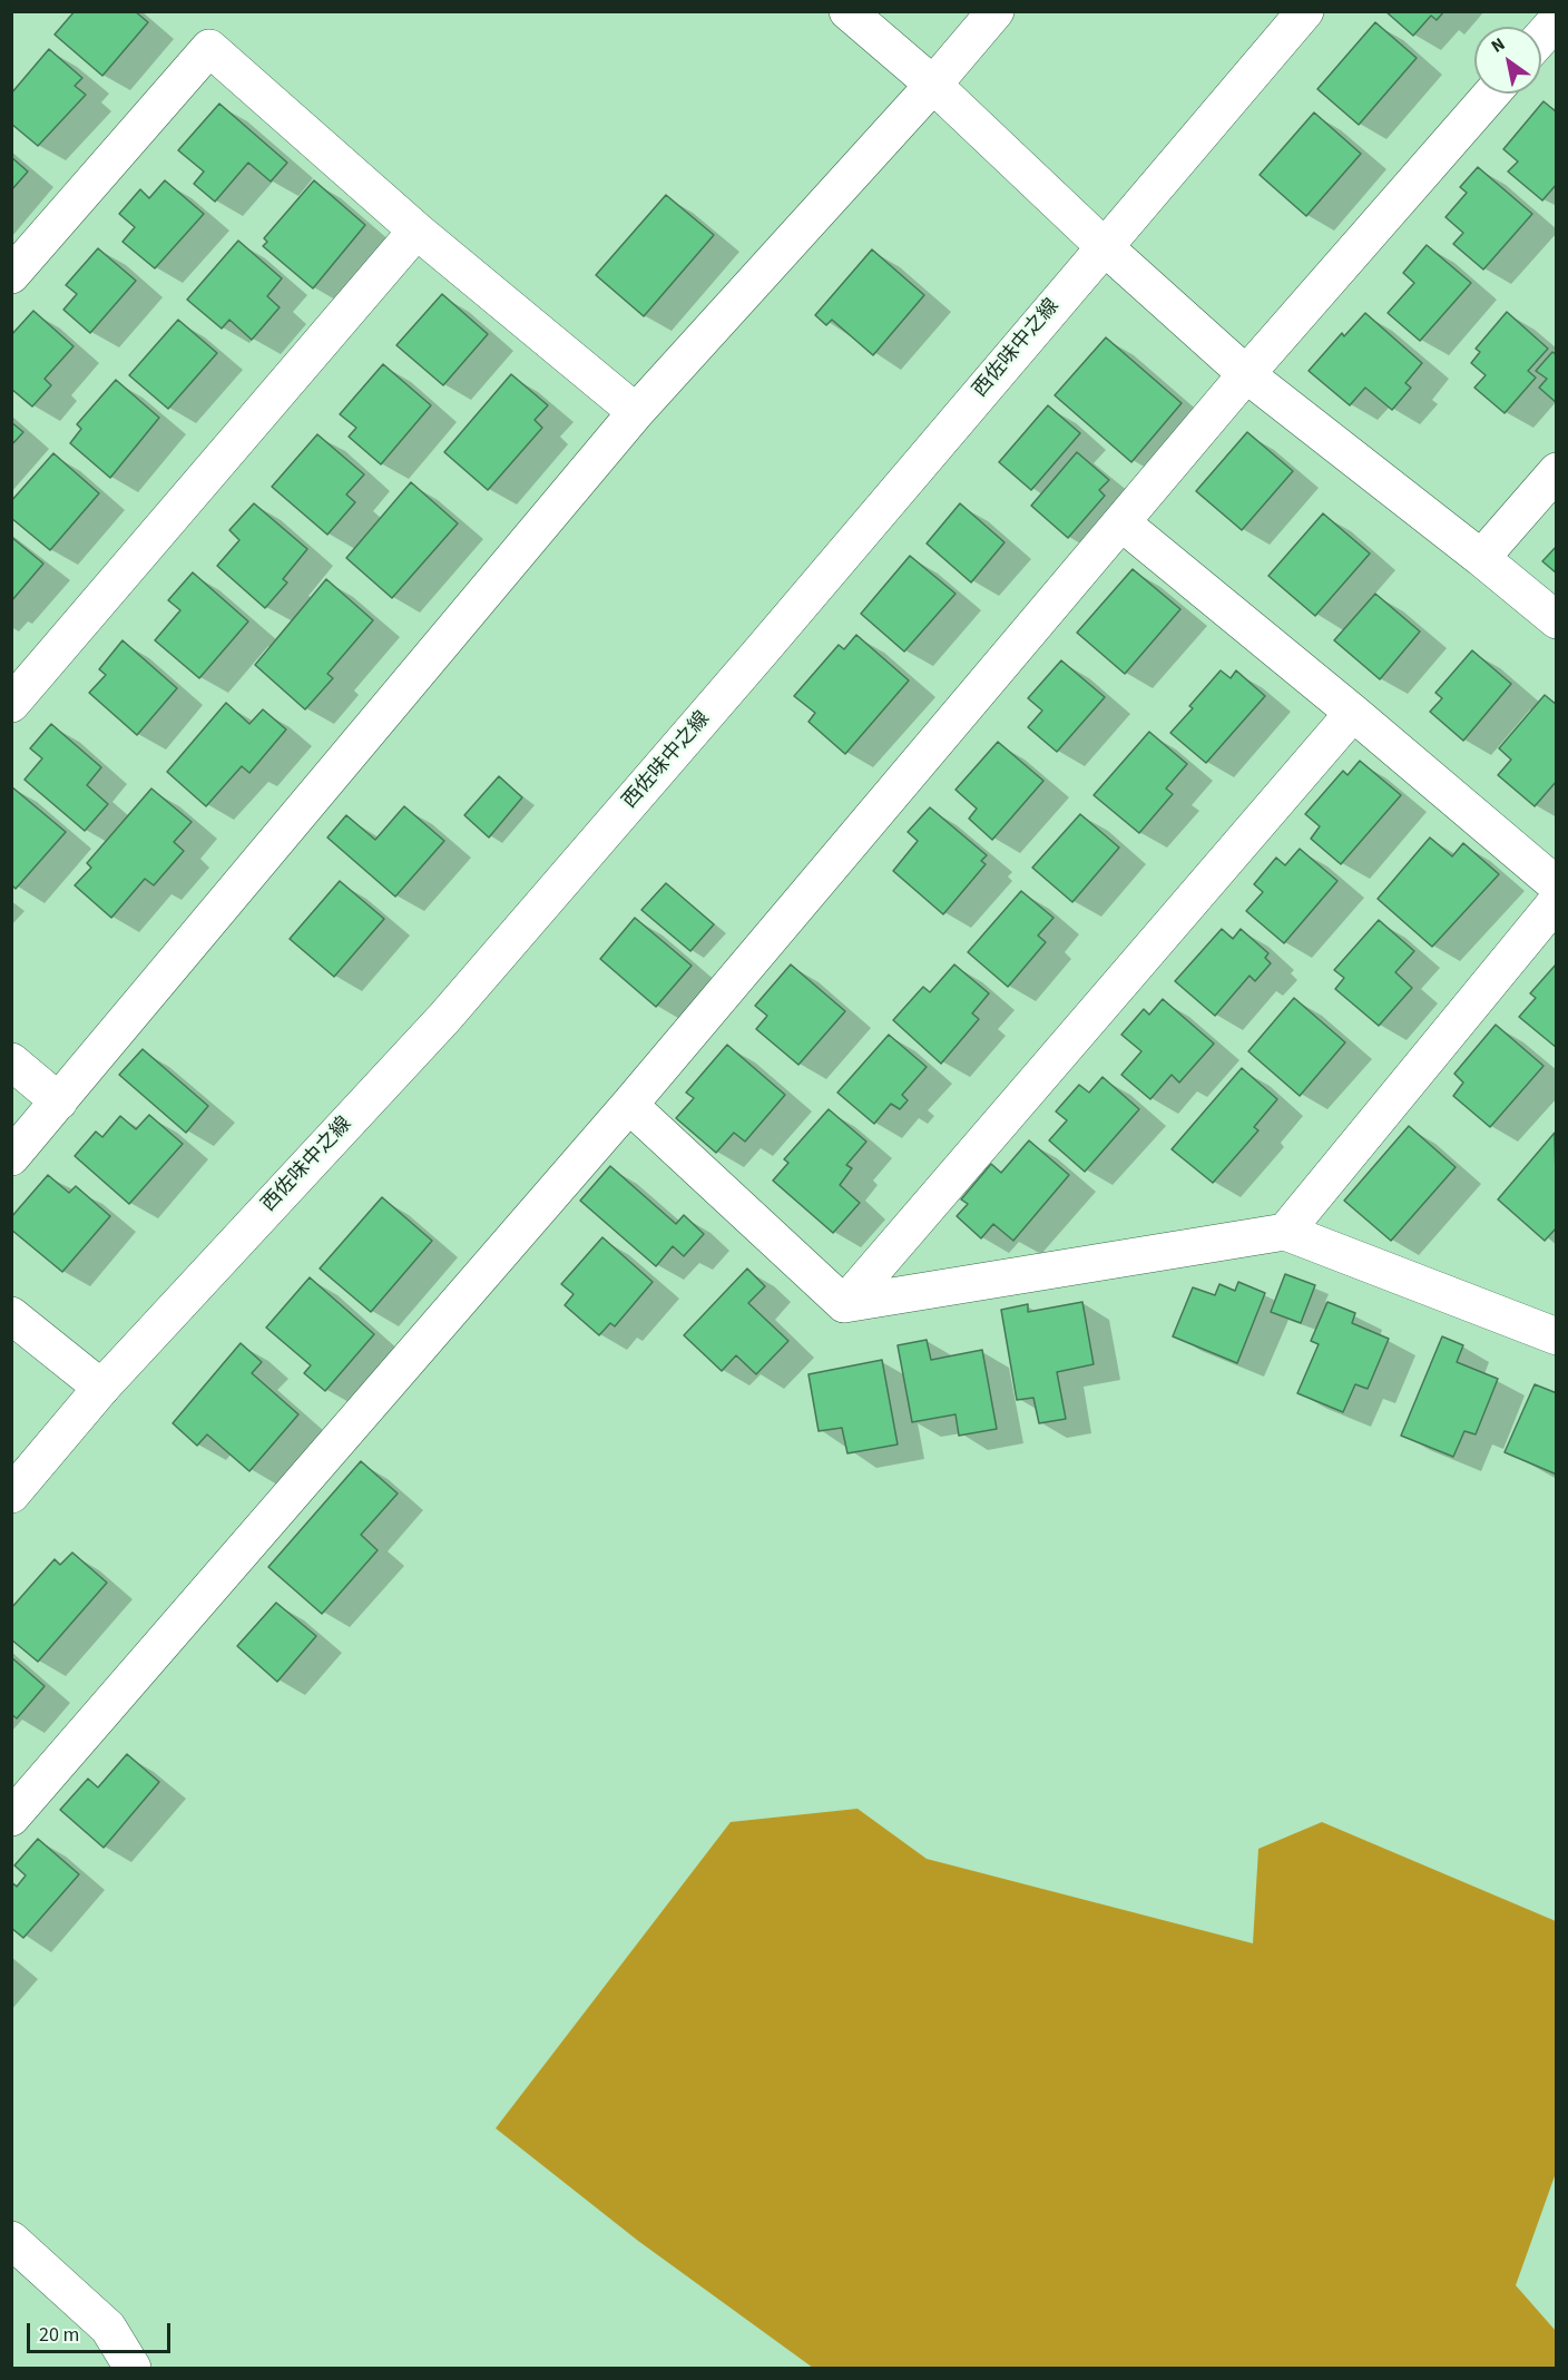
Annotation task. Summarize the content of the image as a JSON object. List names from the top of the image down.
{
  "streets": {
    "street": ["西佐味中之線"]
  },
  "scale_bar": "20 m",
  "north": "top left"
}
